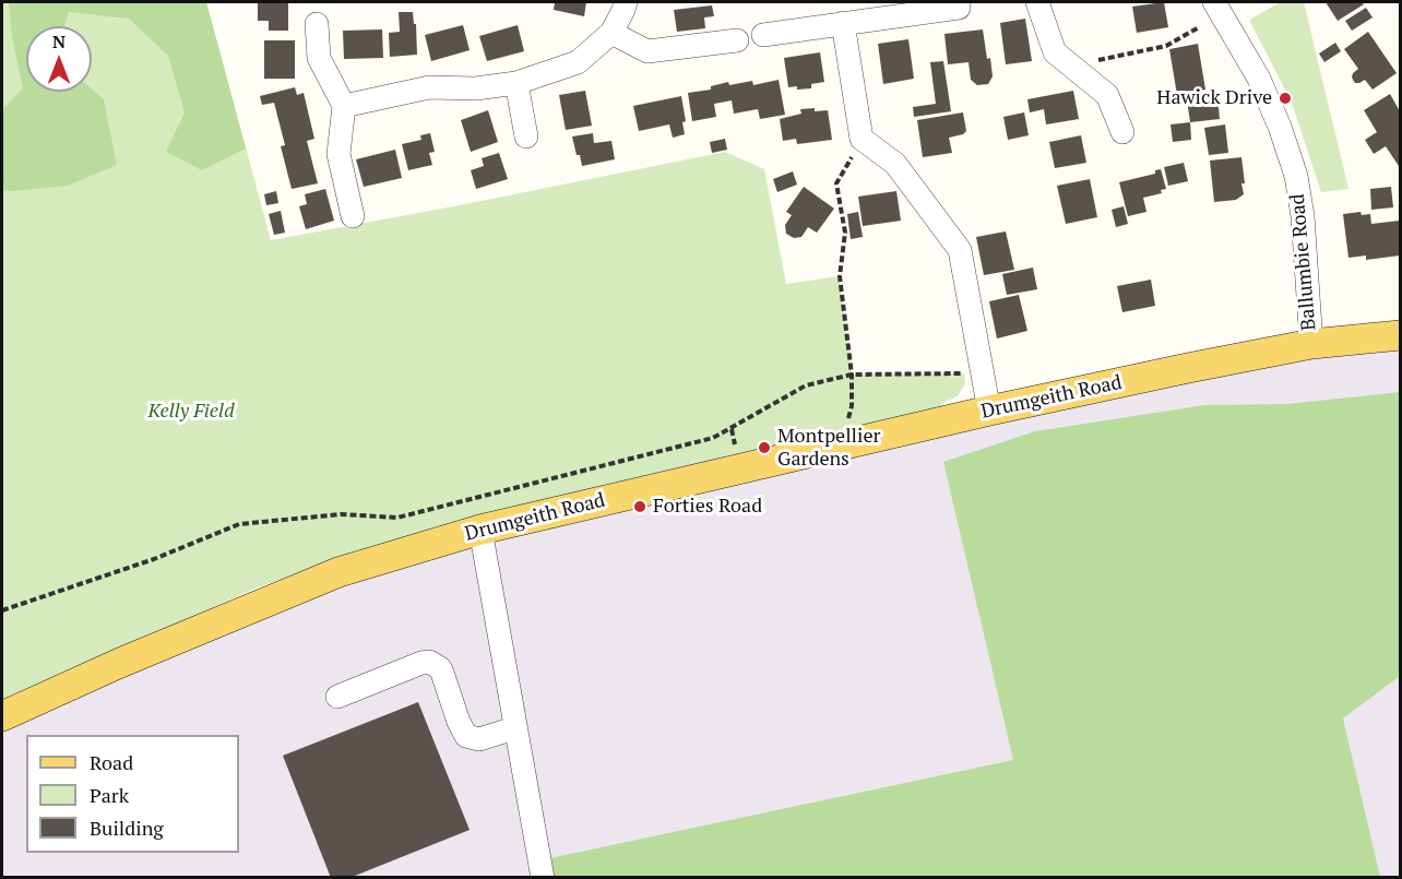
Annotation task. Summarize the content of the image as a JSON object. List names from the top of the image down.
{
  "streets": {
    "main road": ["Drumgeith Road"],
    "street": ["Ballumbie Road"]
  },
  "crossings": [
    ["Ballumbie Road", "Drumgeith Road"]
  ],
  "parks": ["Kelly Field"],
  "places": ["Hawick Drive", "Montpellier Gardens", "Forties Road"],
  "legend": ["Road", "Park", "Building"],
  "north": "top"
}
